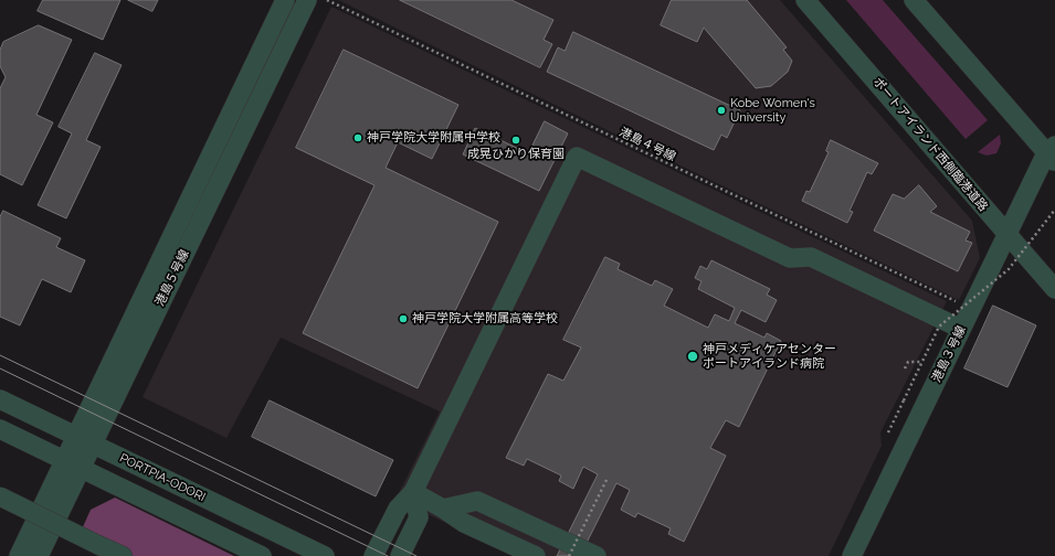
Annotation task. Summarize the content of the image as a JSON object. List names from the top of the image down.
{
  "streets": {
    "street": [
      "ポートアイランド西側臨港道路",
      "港島５号線",
      "港島３号線",
      "PORTPIA-ODORI"
    ],
    "path": ["港島４号線"]
  },
  "crossings": [
    ["ポートアイランド西側臨港道路", "港島３号線"],
    ["港島５号線", "PORTPIA-ODORI"]
  ],
  "places": [
    "Kobe Women's University",
    "神戸学院大学附属中学校",
    "成晃ひかり保育園",
    "神戸学院大学附属高等学校",
    "神戸メディケアセンター ポートアイランド病院"
  ]
}
